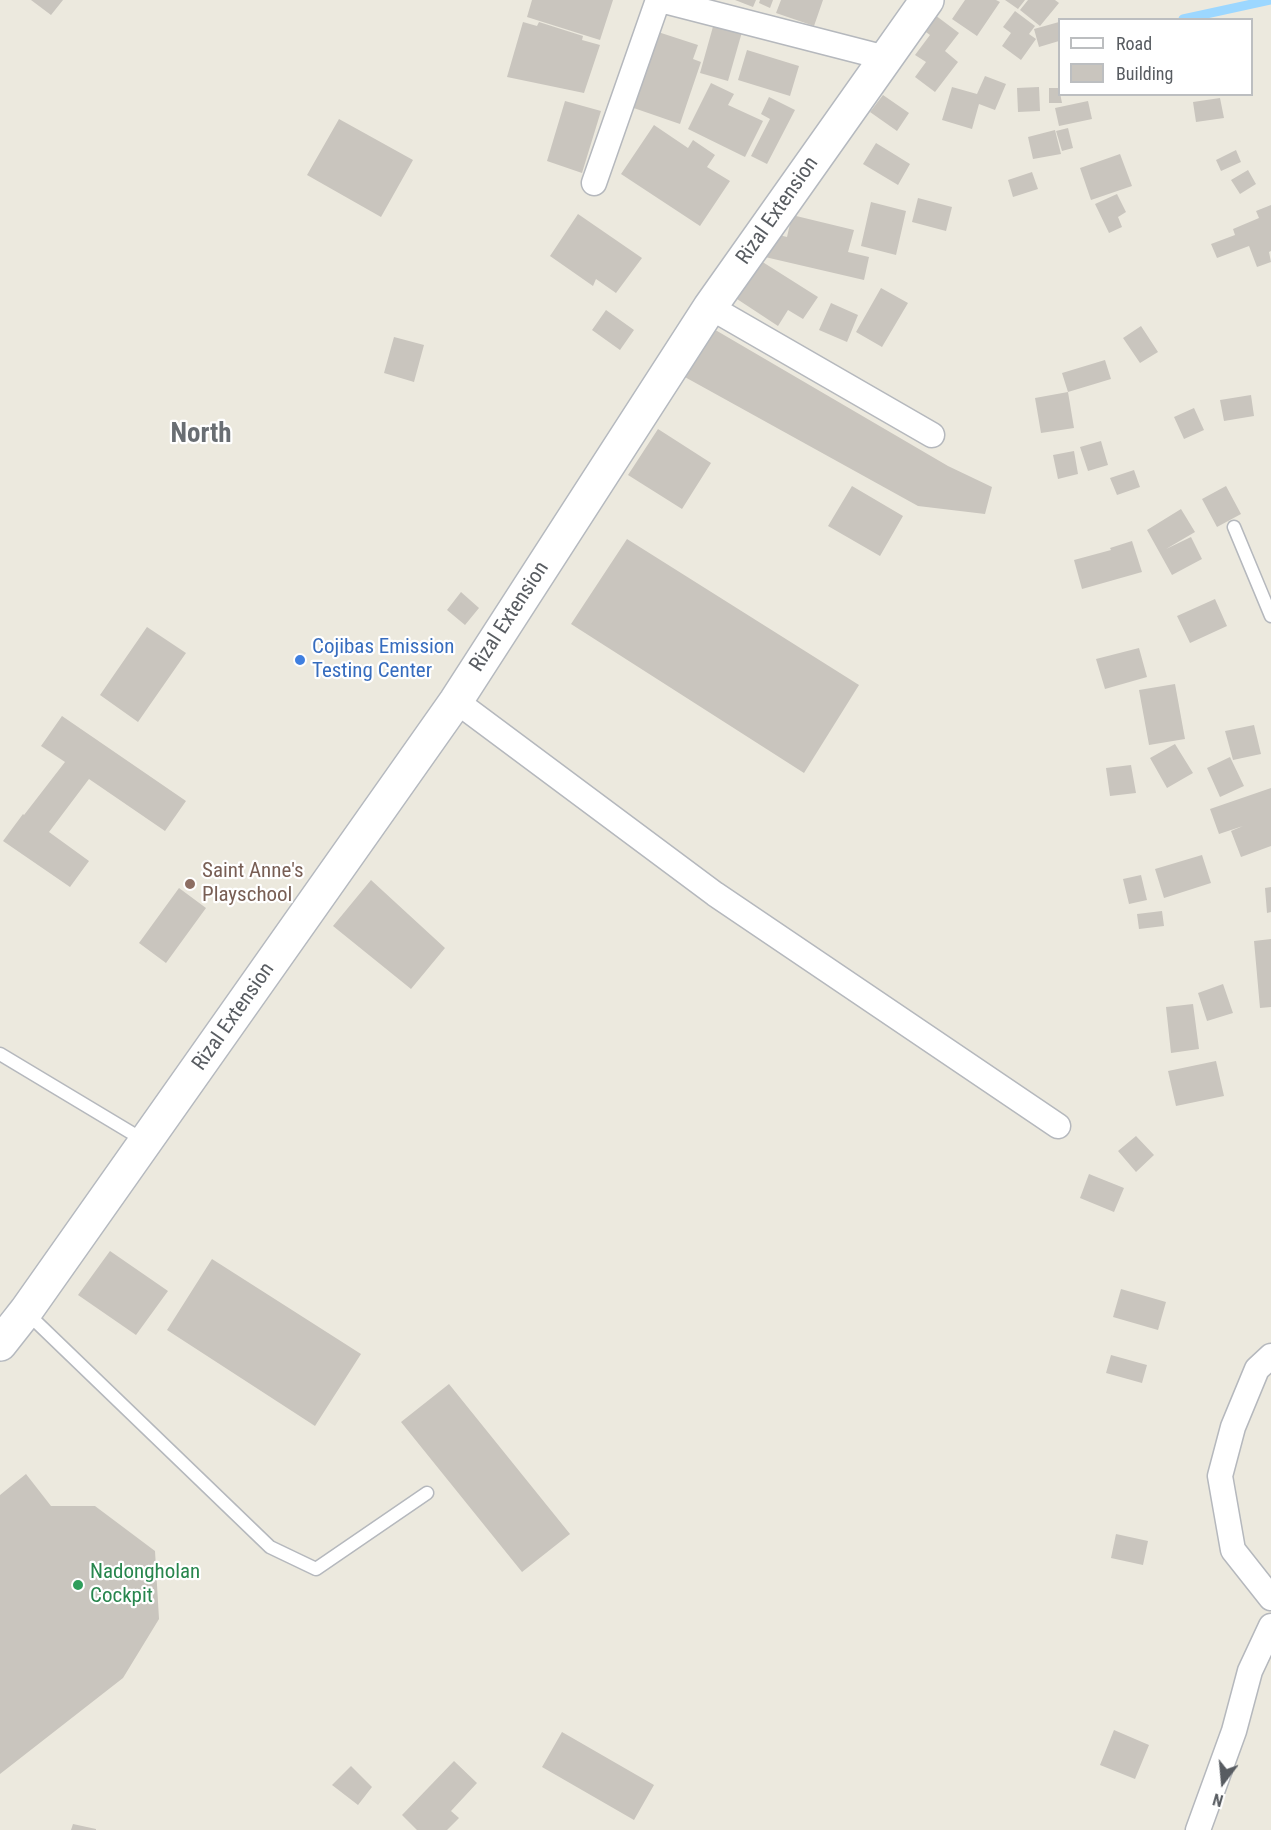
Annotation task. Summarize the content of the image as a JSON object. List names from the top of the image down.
{
  "streets": {
    "street": ["Rizal Extension"]
  },
  "districts": ["North"],
  "places": ["Cojibas Emission Testing Center", "Saint Anne's Playschool", "Nadongholan Cockpit"],
  "legend": ["Road", "Building"],
  "north": "bottom"
}
